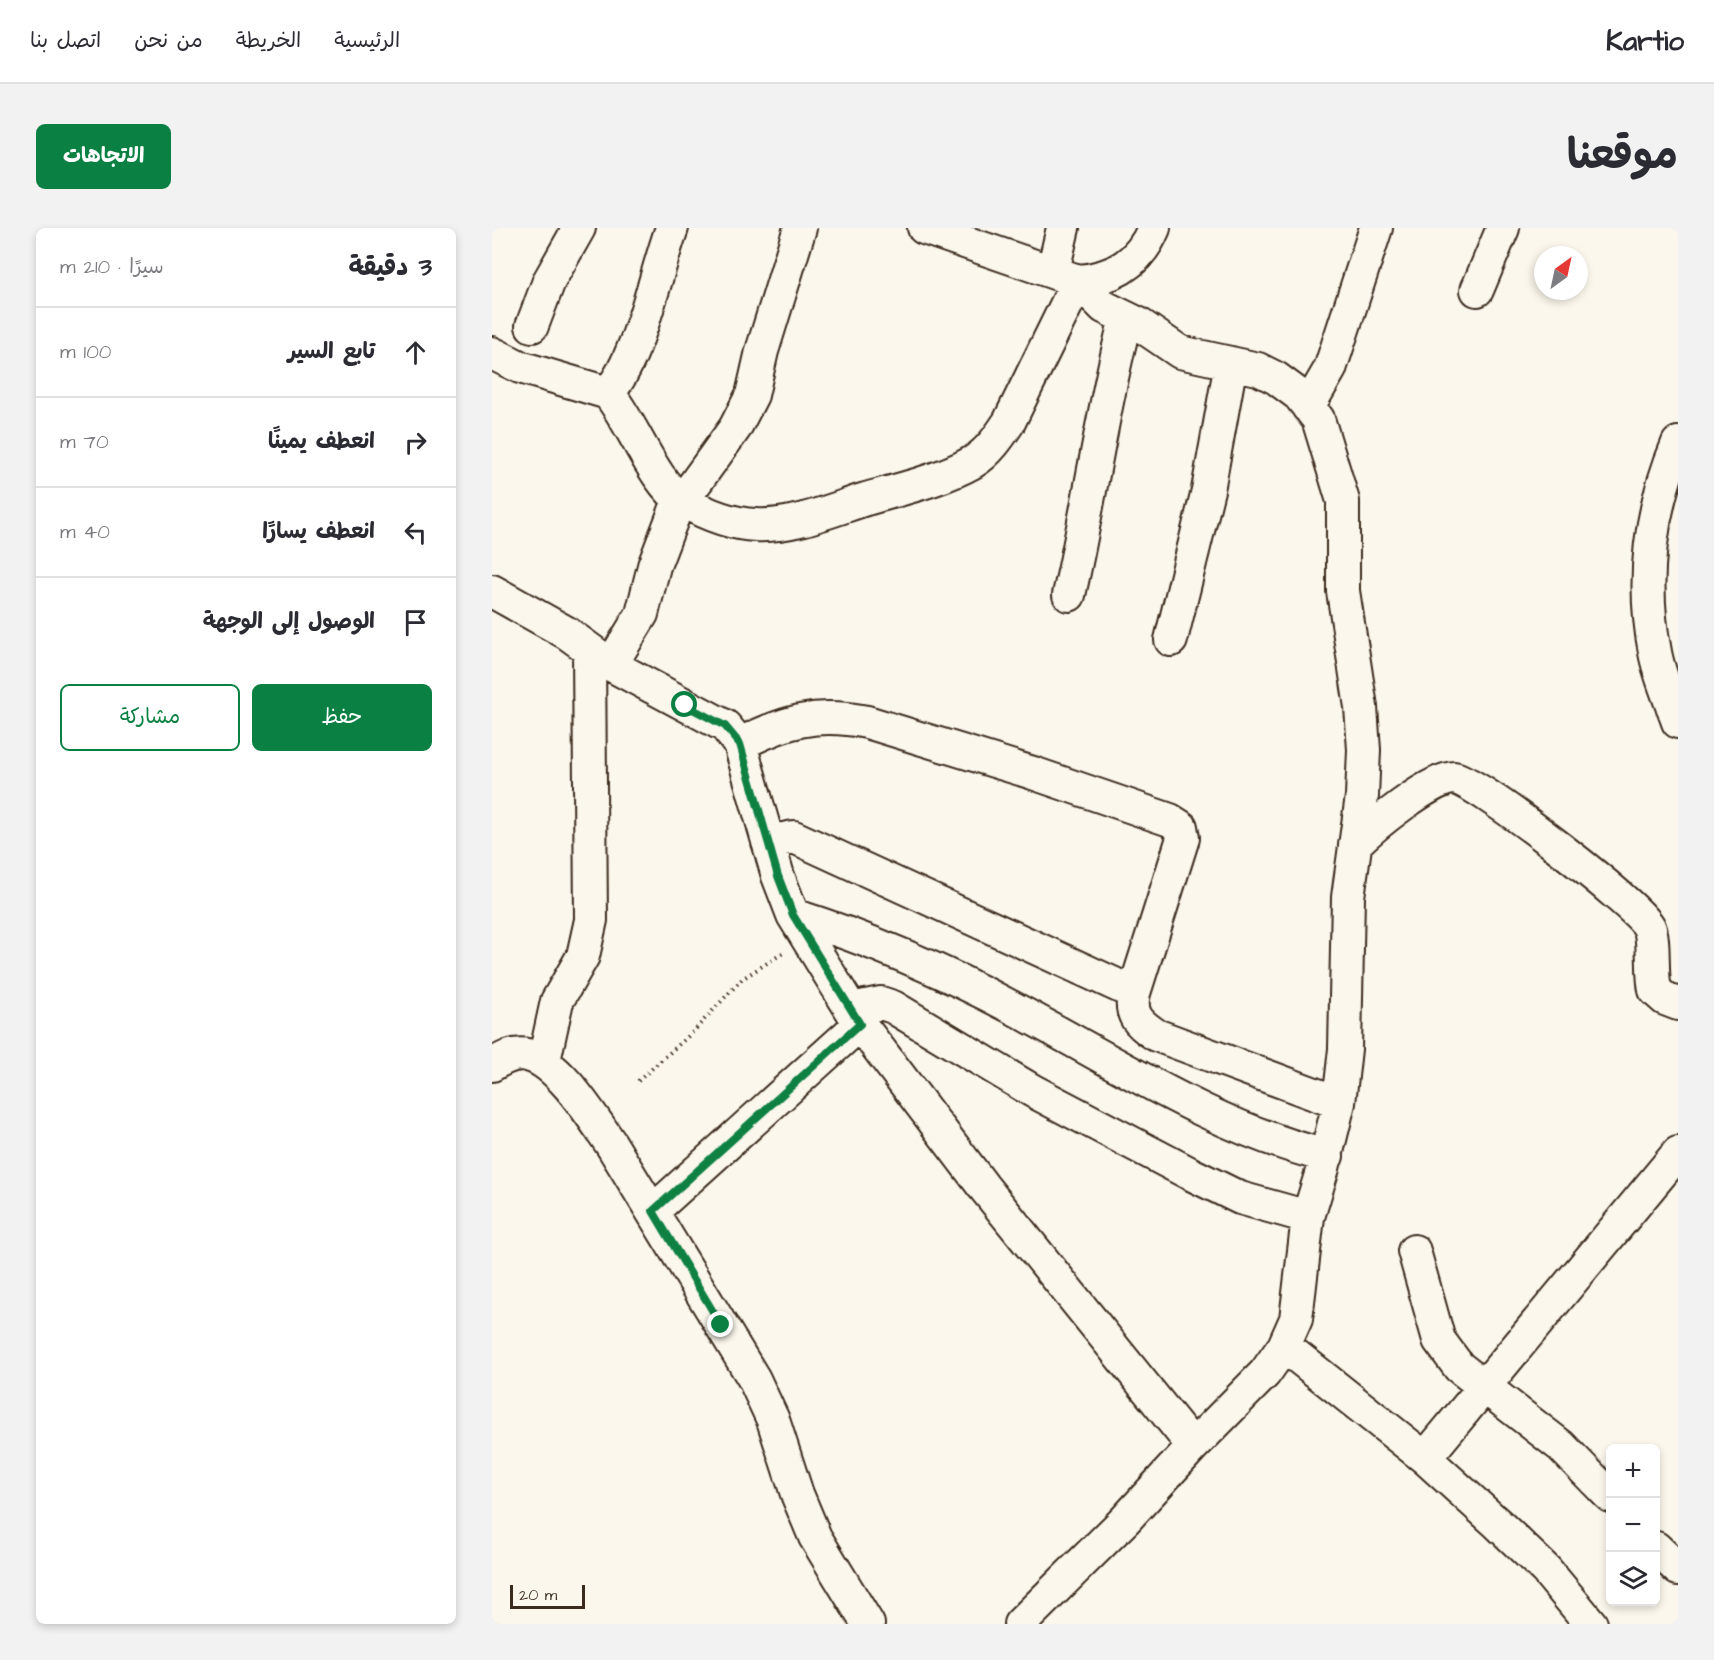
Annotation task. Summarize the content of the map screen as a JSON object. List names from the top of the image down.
{
  "scale_bar": "20 m",
  "north": "top right",
  "page": {
    "header": "Kartio",
    "nav": [
      "الرئيسية",
      "الخريطة",
      "من نحن",
      "اتصل بنا"
    ],
    "title": "موقعنا",
    "buttons": [
      "الاتجاهات",
      ["حفظ", "مشاركة"]
    ],
    "heading": ["3 دقيقة", "سيرًا · 210 m"],
    "list": [
      ["تابع السير", "100 m"],
      ["انعطف يمينًا", "70 m"],
      ["انعطف يسارًا", "40 m"],
      "الوصول إلى الوجهة"
    ],
    "map_buttons": ["+", "−"],
    "scale": "20 m"
  }
}
